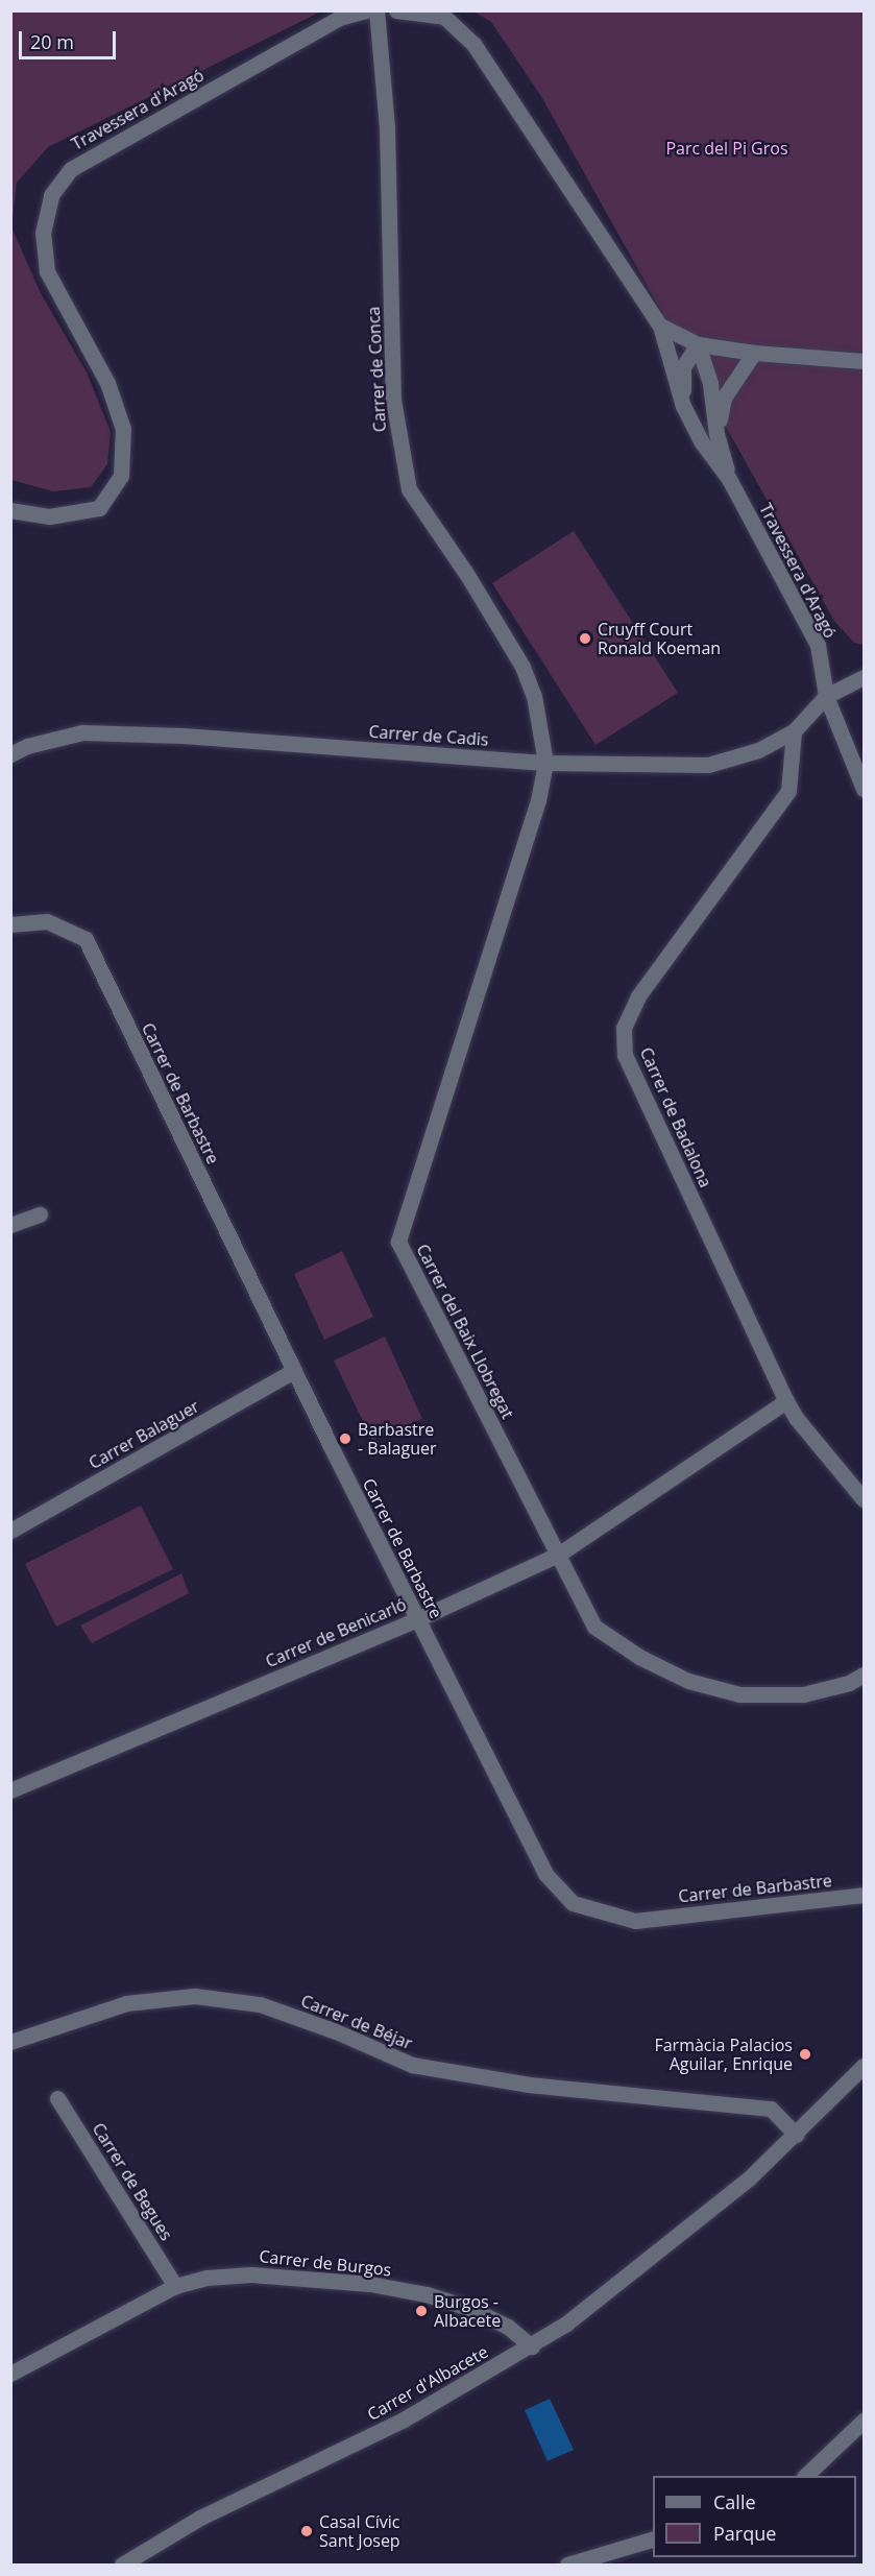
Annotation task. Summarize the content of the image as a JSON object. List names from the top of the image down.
{
  "streets": {
    "street": [
      "Travessera d'Aragó",
      "Carrer de Conca",
      "Carrer de Cadis",
      "Carrer de Barbastre",
      "Carrer de Badalona",
      "Carrer del Baix Llobregat",
      "Carrer Balaguer",
      "Carrer de Benicarló",
      "Carrer de Béjar",
      "Carrer de Begues",
      "Carrer de Burgos",
      "Carrer d'Albacete"
    ]
  },
  "crossings": [
    ["Travessera d'Aragó", "Carrer de Cadis"],
    ["Carrer de Conca", "Carrer de Cadis"],
    ["Carrer de Conca", "Carrer del Baix Llobregat"],
    ["Carrer de Cadis", "Carrer de Badalona"],
    ["Carrer de Cadis", "Carrer del Baix Llobregat"],
    ["Carrer de Barbastre", "Carrer Balaguer"],
    ["Carrer de Barbastre", "Carrer de Benicarló"],
    ["Carrer de Badalona", "Carrer de Benicarló"],
    ["Carrer del Baix Llobregat", "Carrer de Benicarló"],
    ["Carrer de Béjar", "Carrer d'Albacete"],
    ["Carrer de Begues", "Carrer de Burgos"],
    ["Carrer de Burgos", "Carrer d'Albacete"]
  ],
  "parks": ["Parc del Pi Gros"],
  "places": [
    "Cruyff Court Ronald Koeman",
    "Barbastre - Balaguer",
    "Farmàcia Palacios Aguilar, Enrique",
    "Burgos - Albacete",
    "Casal Cívic Sant Josep"
  ],
  "legend": ["Calle", "Parque"],
  "scale_bar": "20 m"
}
